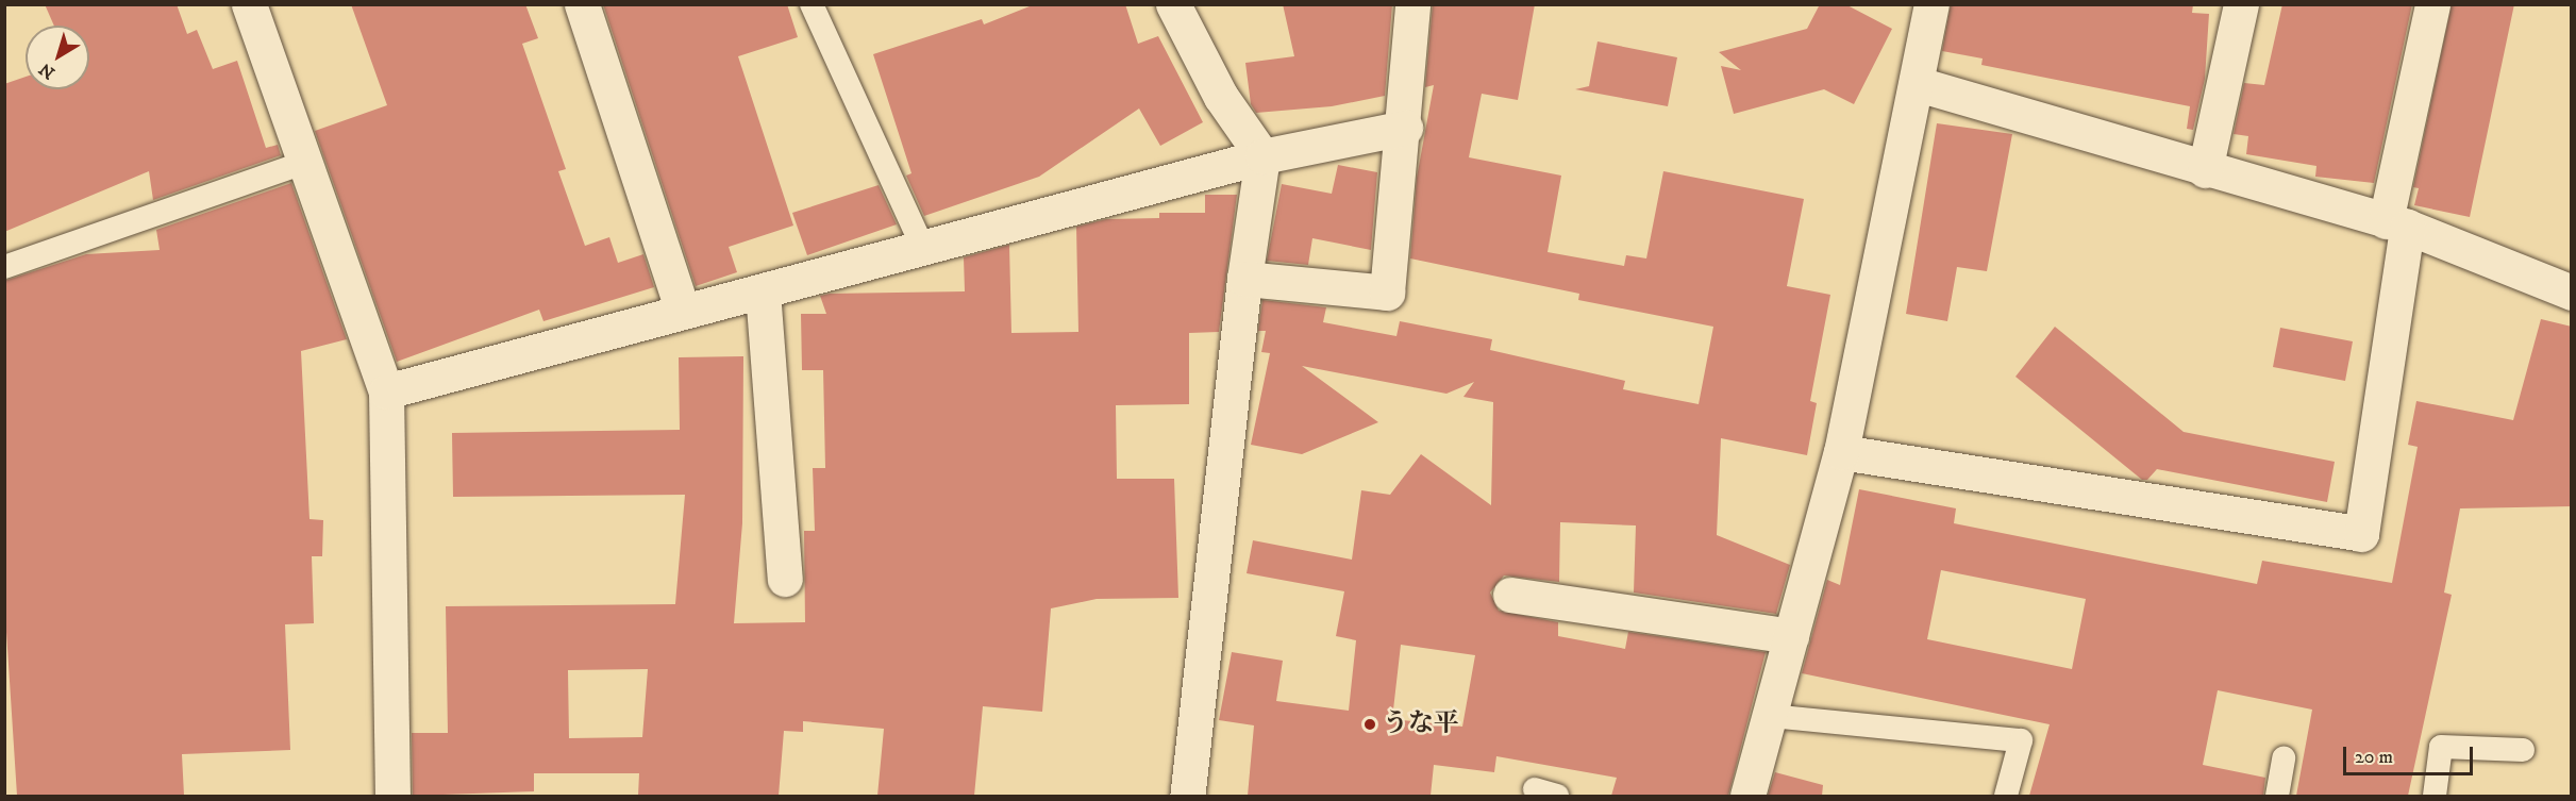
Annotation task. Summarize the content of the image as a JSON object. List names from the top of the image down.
{
  "places": ["うな平"],
  "scale_bar": "20 m",
  "north": "bottom left"
}
